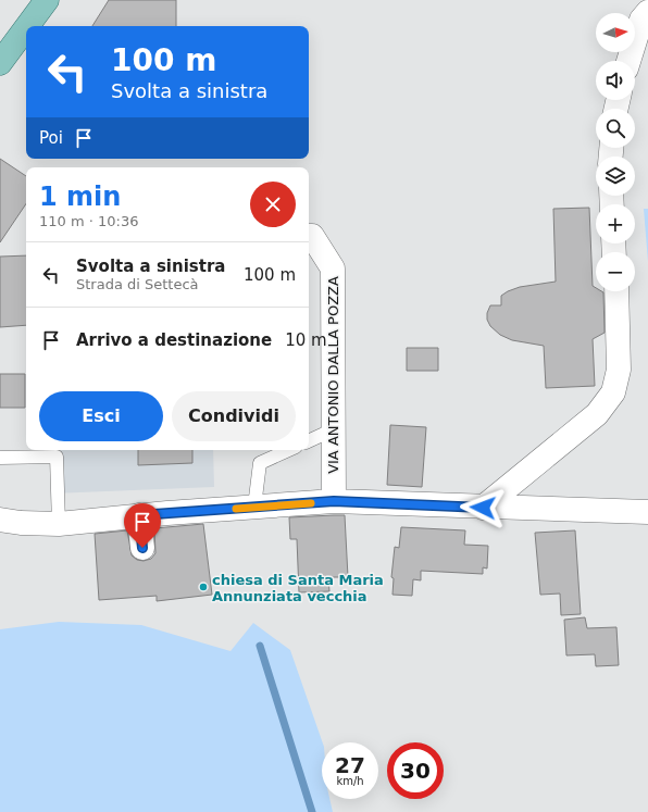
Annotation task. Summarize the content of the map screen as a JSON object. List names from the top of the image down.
{
  "streets": {
    "street": ["VIA ANTONIO DALLA POZZA"]
  },
  "places": ["chiesa di Santa Maria Annunziata vecchia"],
  "north": "right",
  "page": {
    "map_buttons": ["+", "−"],
    "turn": ["100 m", "Svolta a sinistra"],
    "then": "Poi",
    "heading": ["1 min", "110 m · 10:36"],
    "list": [
      {
        "name": "Svolta a sinistra",
        "note": "Strada di Settecà",
        "value": "100 m"
      },
      {
        "name": "Arrivo a destinazione",
        "value": "10 m"
      }
    ],
    "buttons": ["Esci", "Condividi"],
    "speed": "27 km/h",
    "limit": "30"
  }
}
